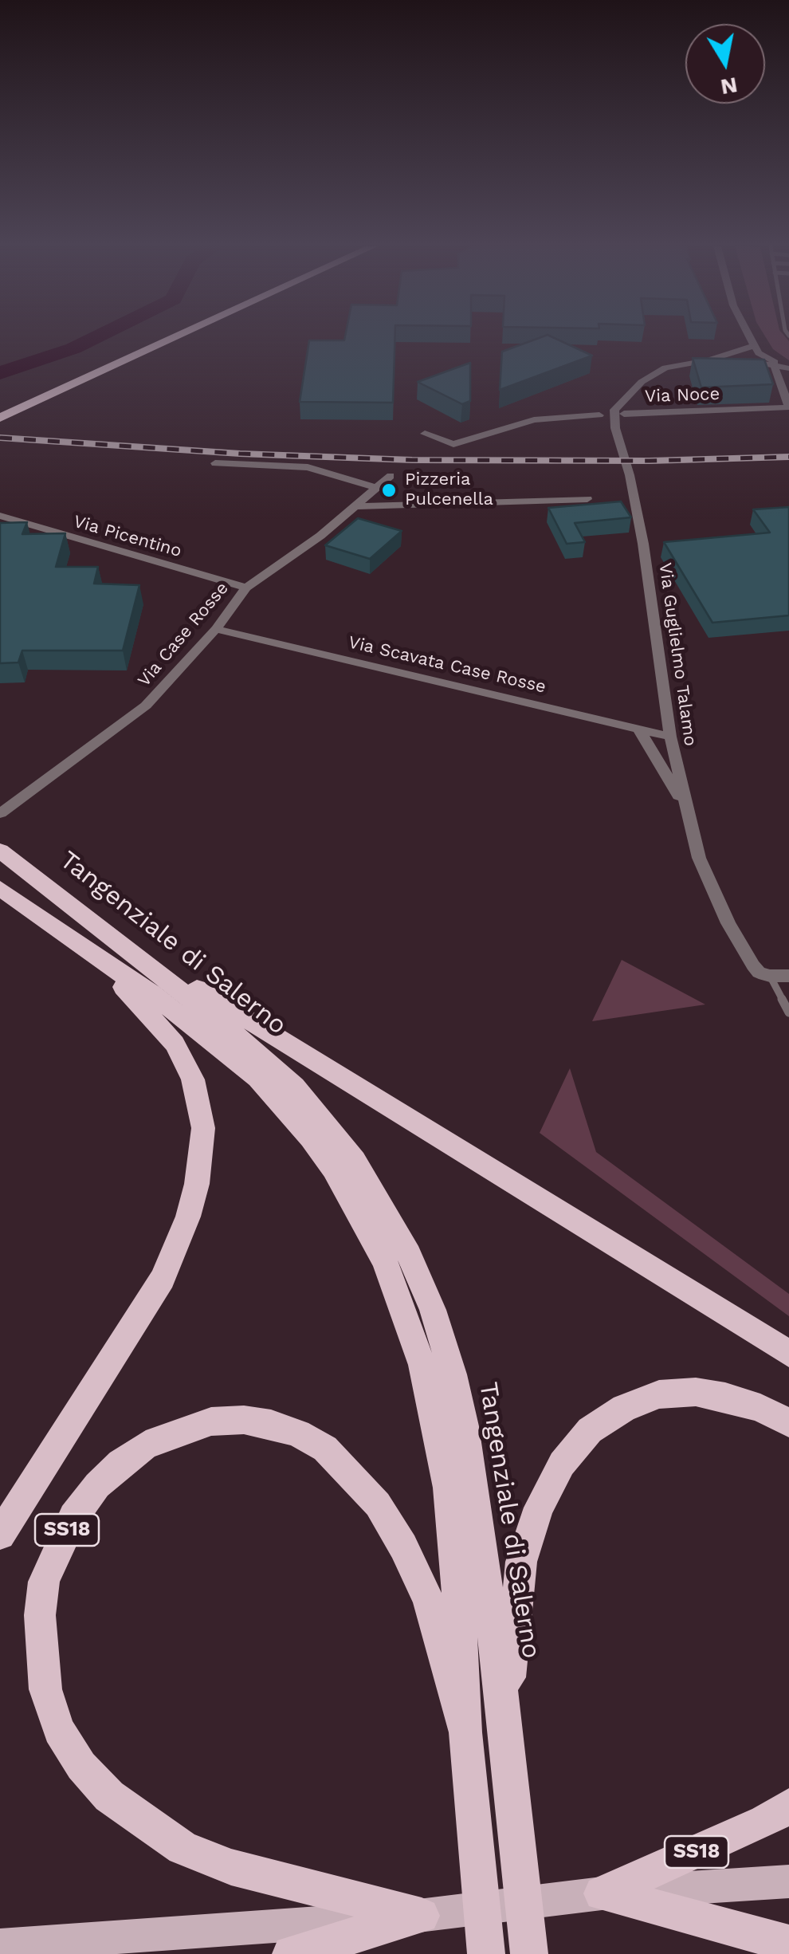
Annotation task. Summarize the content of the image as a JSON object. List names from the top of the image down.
{
  "streets": {
    "highway": ["Tangenziale di Salerno", "SS18"],
    "street": [
      "Via Noce",
      "Via Picentino",
      "Via Case Rosse",
      "Via Guglielmo Talamo",
      "Via Scavata Case Rosse"
    ]
  },
  "crossings": [
    ["Via Picentino", "Via Case Rosse"],
    ["Via Case Rosse", "Via Scavata Case Rosse"],
    ["Via Guglielmo Talamo", "Via Scavata Case Rosse"]
  ],
  "places": ["Pizzeria Pulcenella"],
  "north": "bottom"
}
